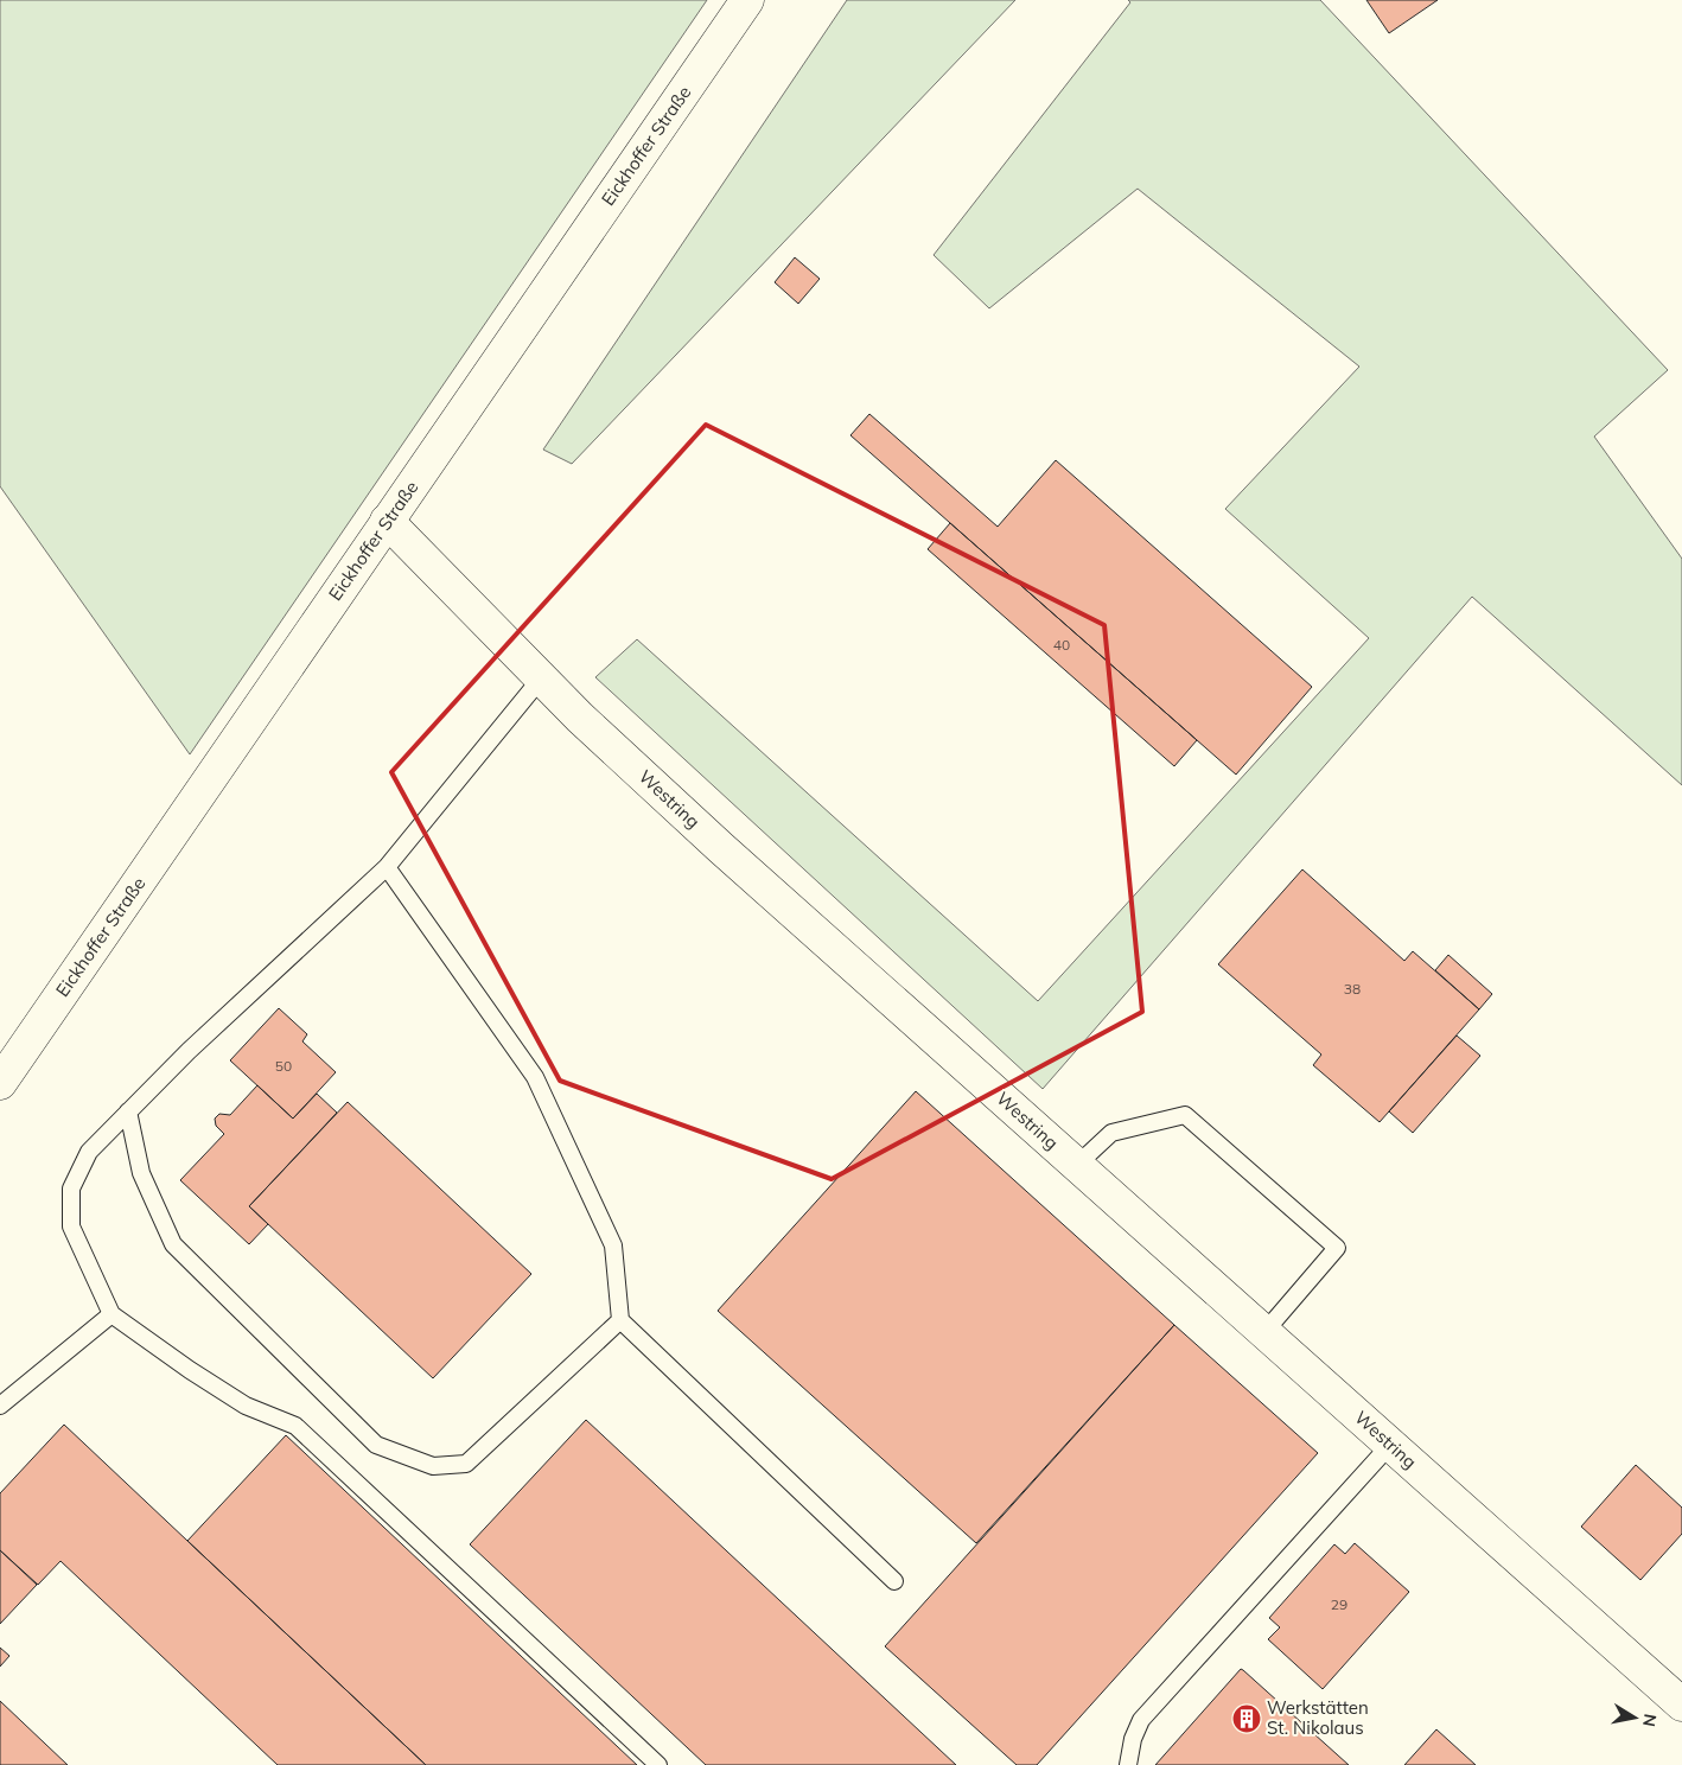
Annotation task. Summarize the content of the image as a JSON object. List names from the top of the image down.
{
  "streets": {
    "street": ["Eickhoffer Straße", "Westring"]
  },
  "crossings": [
    ["Eickhoffer Straße", "Westring"]
  ],
  "places": {
    "building": ["Werkstätten St. Nikolaus"]
  },
  "house_numbers": [
    "40",
    "38",
    "50",
    "29"
  ],
  "north": "right"
}
